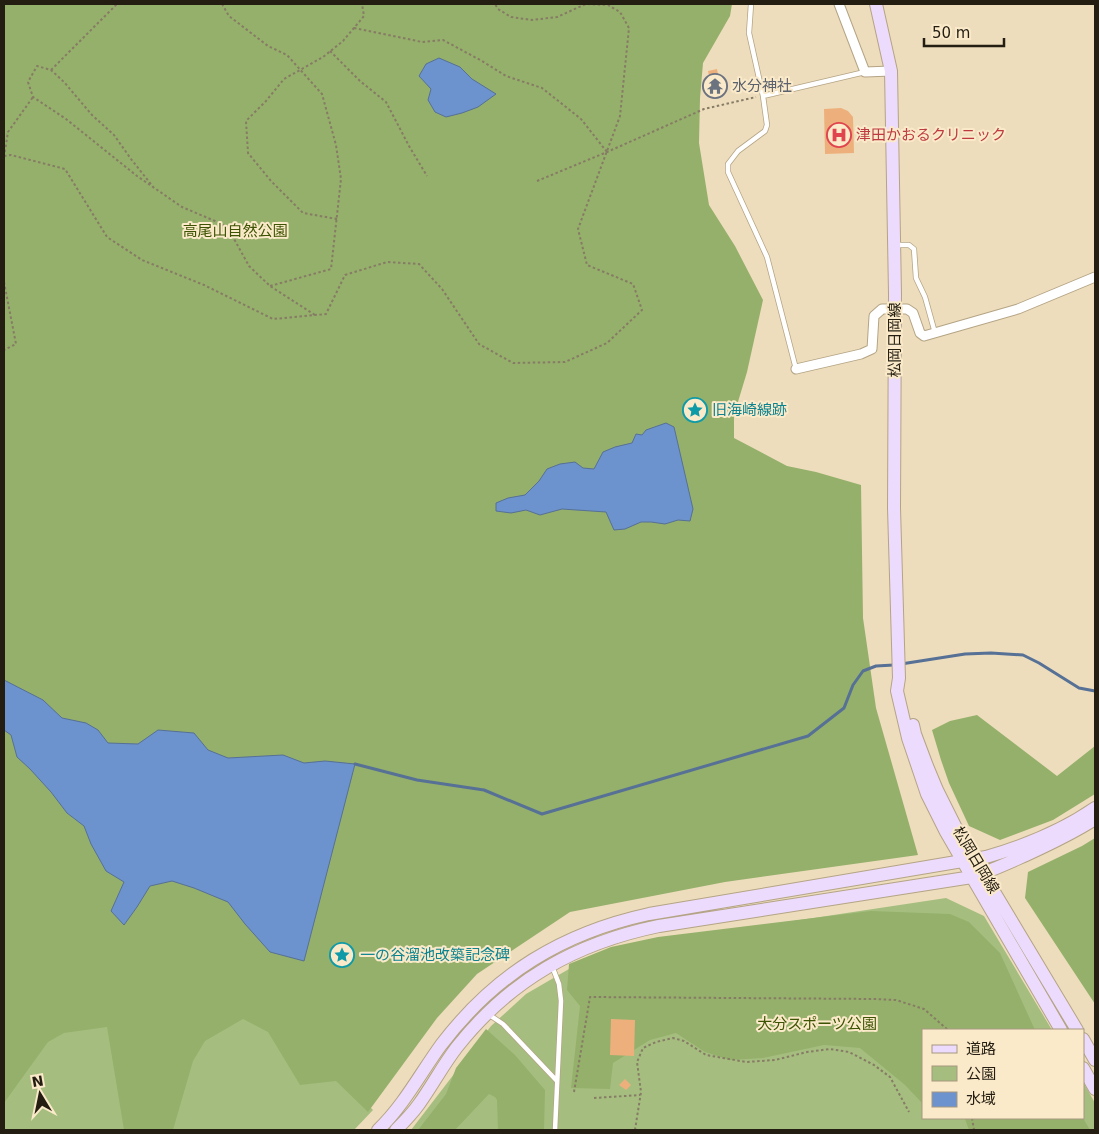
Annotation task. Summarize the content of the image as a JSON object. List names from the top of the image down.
{
  "streets": {
    "street": ["松岡日岡線"]
  },
  "parks": ["高尾山自然公園", "大分スポーツ公園"],
  "places": {
    "temple": ["水分神社"],
    "hospital": ["津田かおるクリニック"],
    "place": ["旧海崎線跡", "一の谷溜池改築記念碑"]
  },
  "legend": ["道路", "公園", "水域"],
  "scale_bar": "50 m",
  "north": "top"
}
